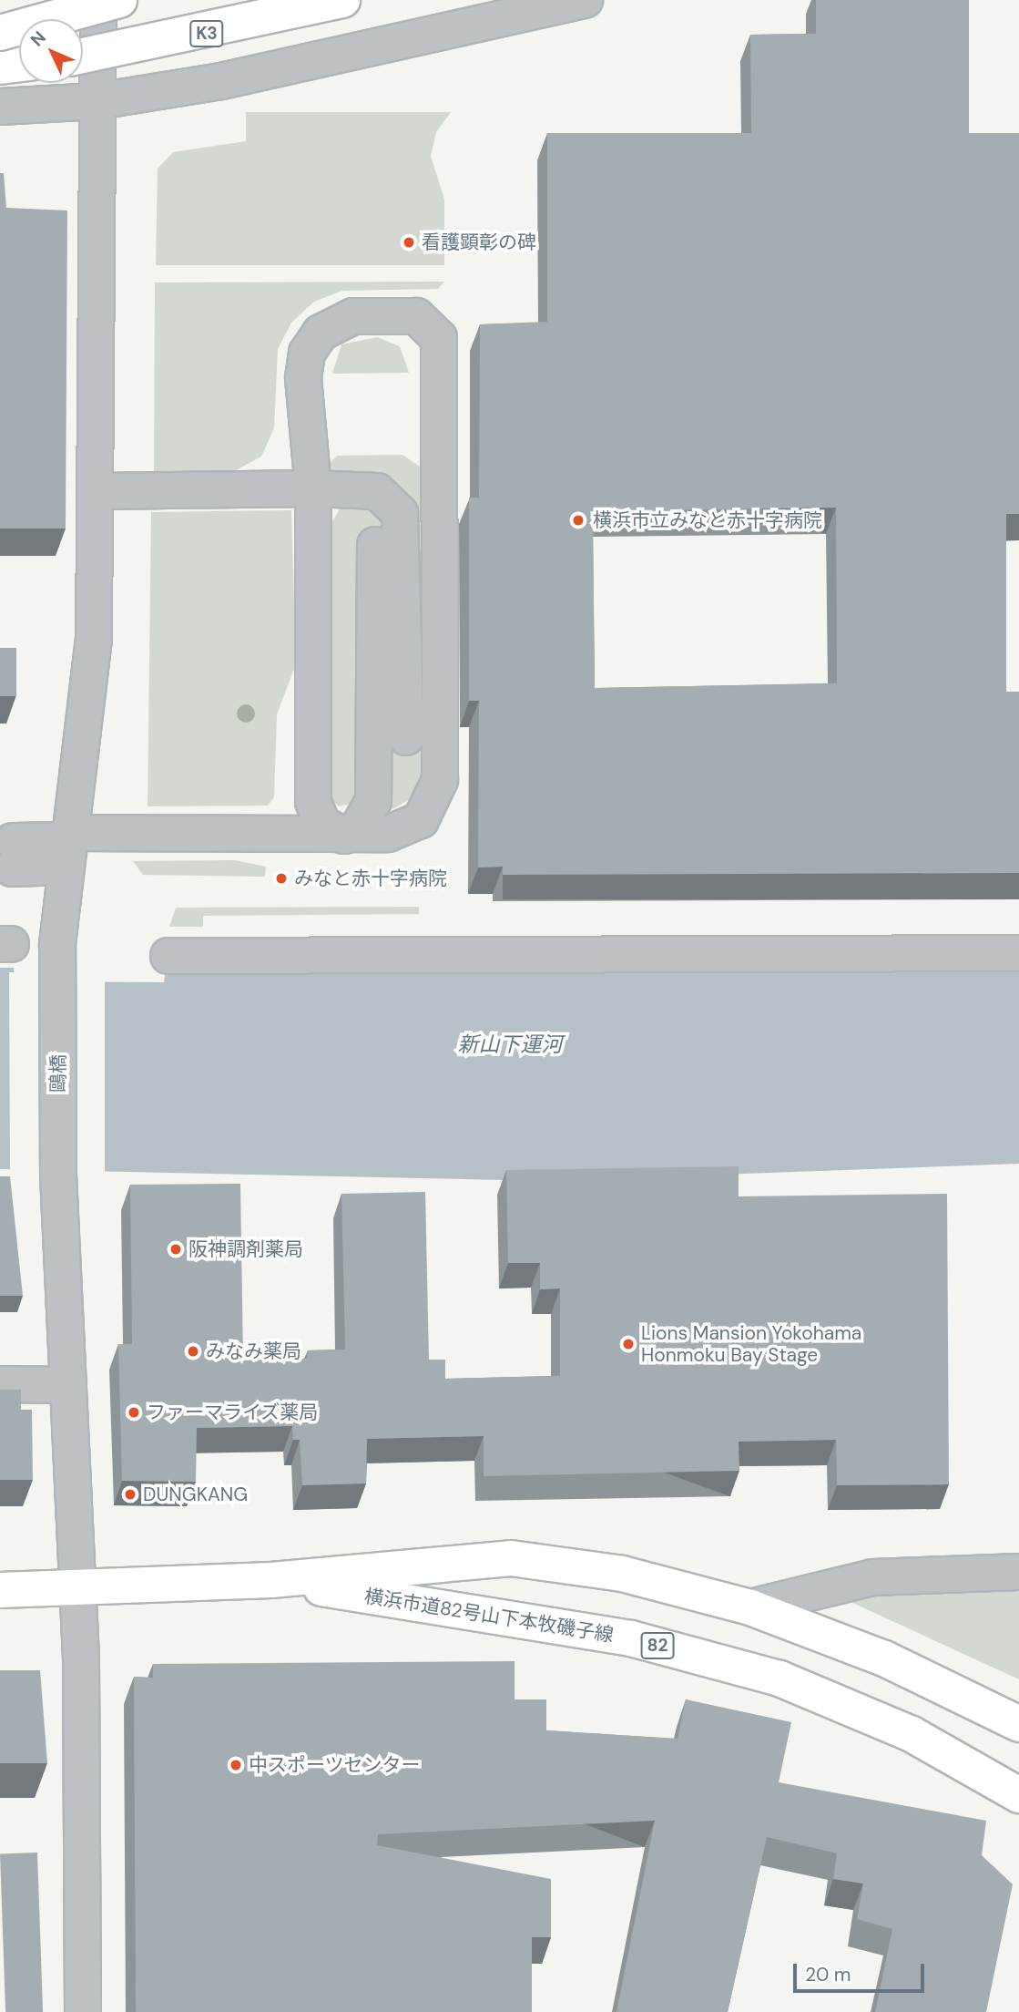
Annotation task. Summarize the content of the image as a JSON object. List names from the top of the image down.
{
  "streets": {
    "main road": ["K3", "横浜市道82号山下本牧磯子線", "82"],
    "street": ["鷗橋"]
  },
  "crossings": [
    ["鷗橋", "横浜市道82号山下本牧磯子線"]
  ],
  "water": ["新山下運河"],
  "places": [
    "看護顕彰の碑",
    "横浜市立みなと赤十字病院",
    "みなと赤十字病院",
    "阪神調剤薬局",
    "Lions Mansion Yokohama Honmoku Bay Stage",
    "みなみ薬局",
    "ファーマライズ薬局",
    "DUNGKANG",
    "中スポーツセンター"
  ],
  "scale_bar": "20 m",
  "north": "top left"
}
